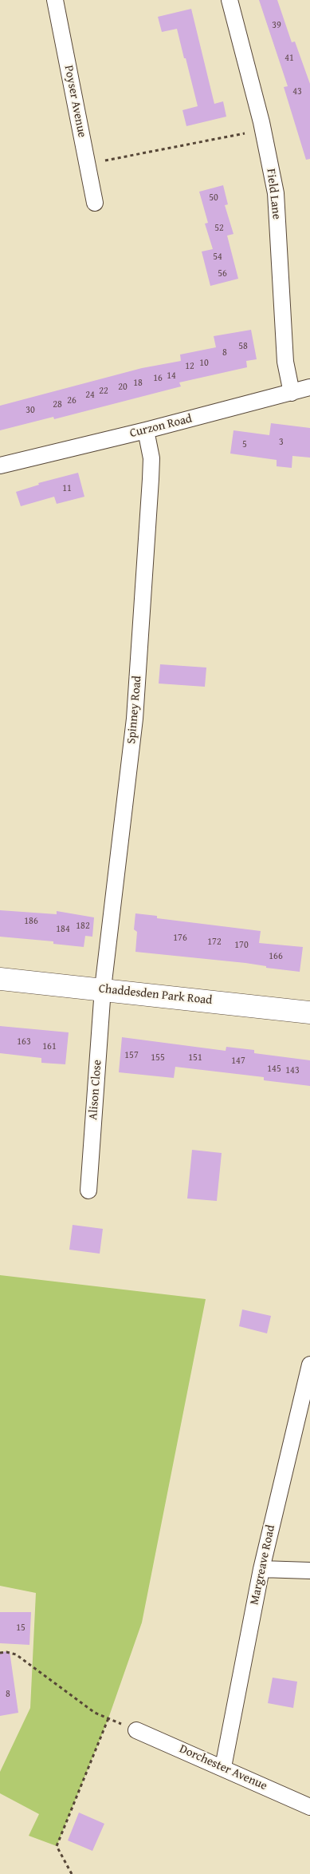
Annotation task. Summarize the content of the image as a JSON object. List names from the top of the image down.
{
  "streets": {
    "street": [
      "Poyser Avenue",
      "Field Lane",
      "Curzon Road",
      "Spinney Road",
      "Chaddesden Park Road",
      "Alison Close",
      "Margreave Road",
      "Dorchester Avenue"
    ]
  },
  "crossings": [
    ["Field Lane", "Curzon Road"],
    ["Curzon Road", "Spinney Road"],
    ["Spinney Road", "Chaddesden Park Road"],
    ["Spinney Road", "Alison Close"],
    ["Chaddesden Park Road", "Alison Close"],
    ["Margreave Road", "Dorchester Avenue"]
  ],
  "house_numbers": [
    "39",
    "41",
    "43",
    "50",
    "52",
    "54",
    "56",
    "58",
    "8",
    "10",
    "12",
    "14",
    "16",
    "18",
    "20",
    "22",
    "24",
    "26",
    "28",
    "30",
    "3",
    "5",
    "11",
    "186",
    "182",
    "184",
    "176",
    "172",
    "170",
    "166",
    "163",
    "161",
    "157",
    "155",
    "151",
    "147",
    "145",
    "143",
    "15",
    "8"
  ]
}
